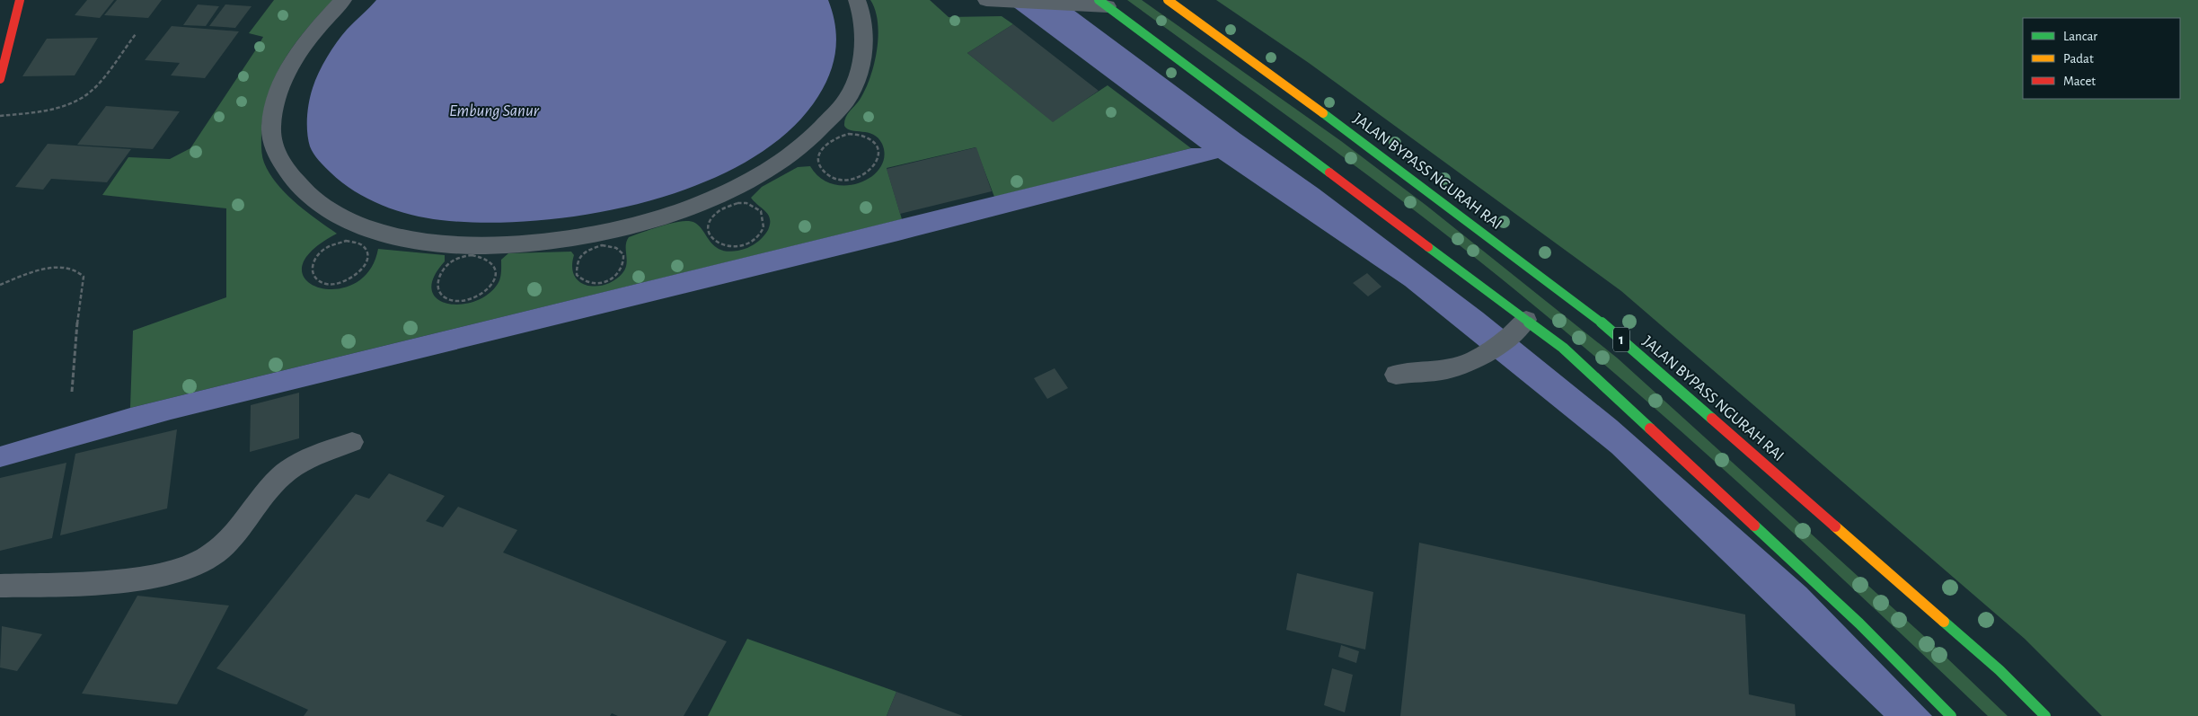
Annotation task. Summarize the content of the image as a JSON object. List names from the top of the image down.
{
  "streets": {
    "main road": ["JALAN BYPASS NGURAH RAI", "1"]
  },
  "water": ["Embung Sanur"],
  "legend": ["Lancar", "Padat", "Macet"]
}
